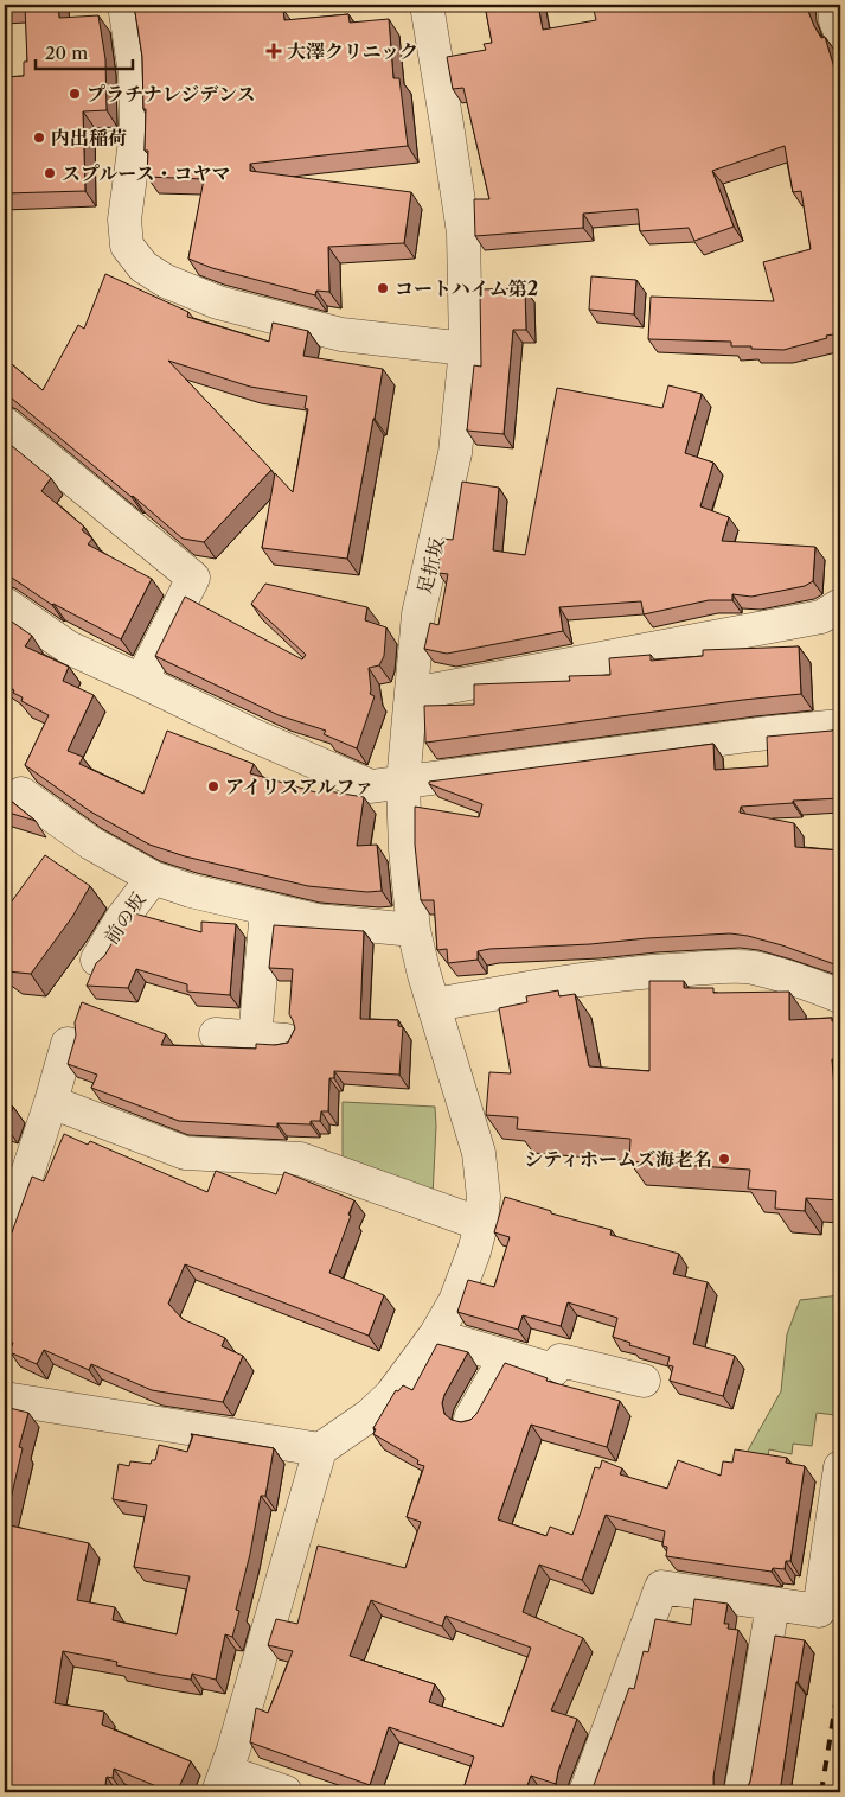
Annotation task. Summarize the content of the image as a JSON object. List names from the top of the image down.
{
  "streets": {
    "street": ["足折坂", "前の坂"]
  },
  "places": {
    "health": ["大澤クリニック"],
    "other": [
      "プラチナレジデンス",
      "内出稲荷",
      "スプルース・コヤマ",
      "コートハイム第2",
      "アイリスアルファ",
      "シティホームズ海老名"
    ]
  },
  "scale_bar": "20 m"
}
